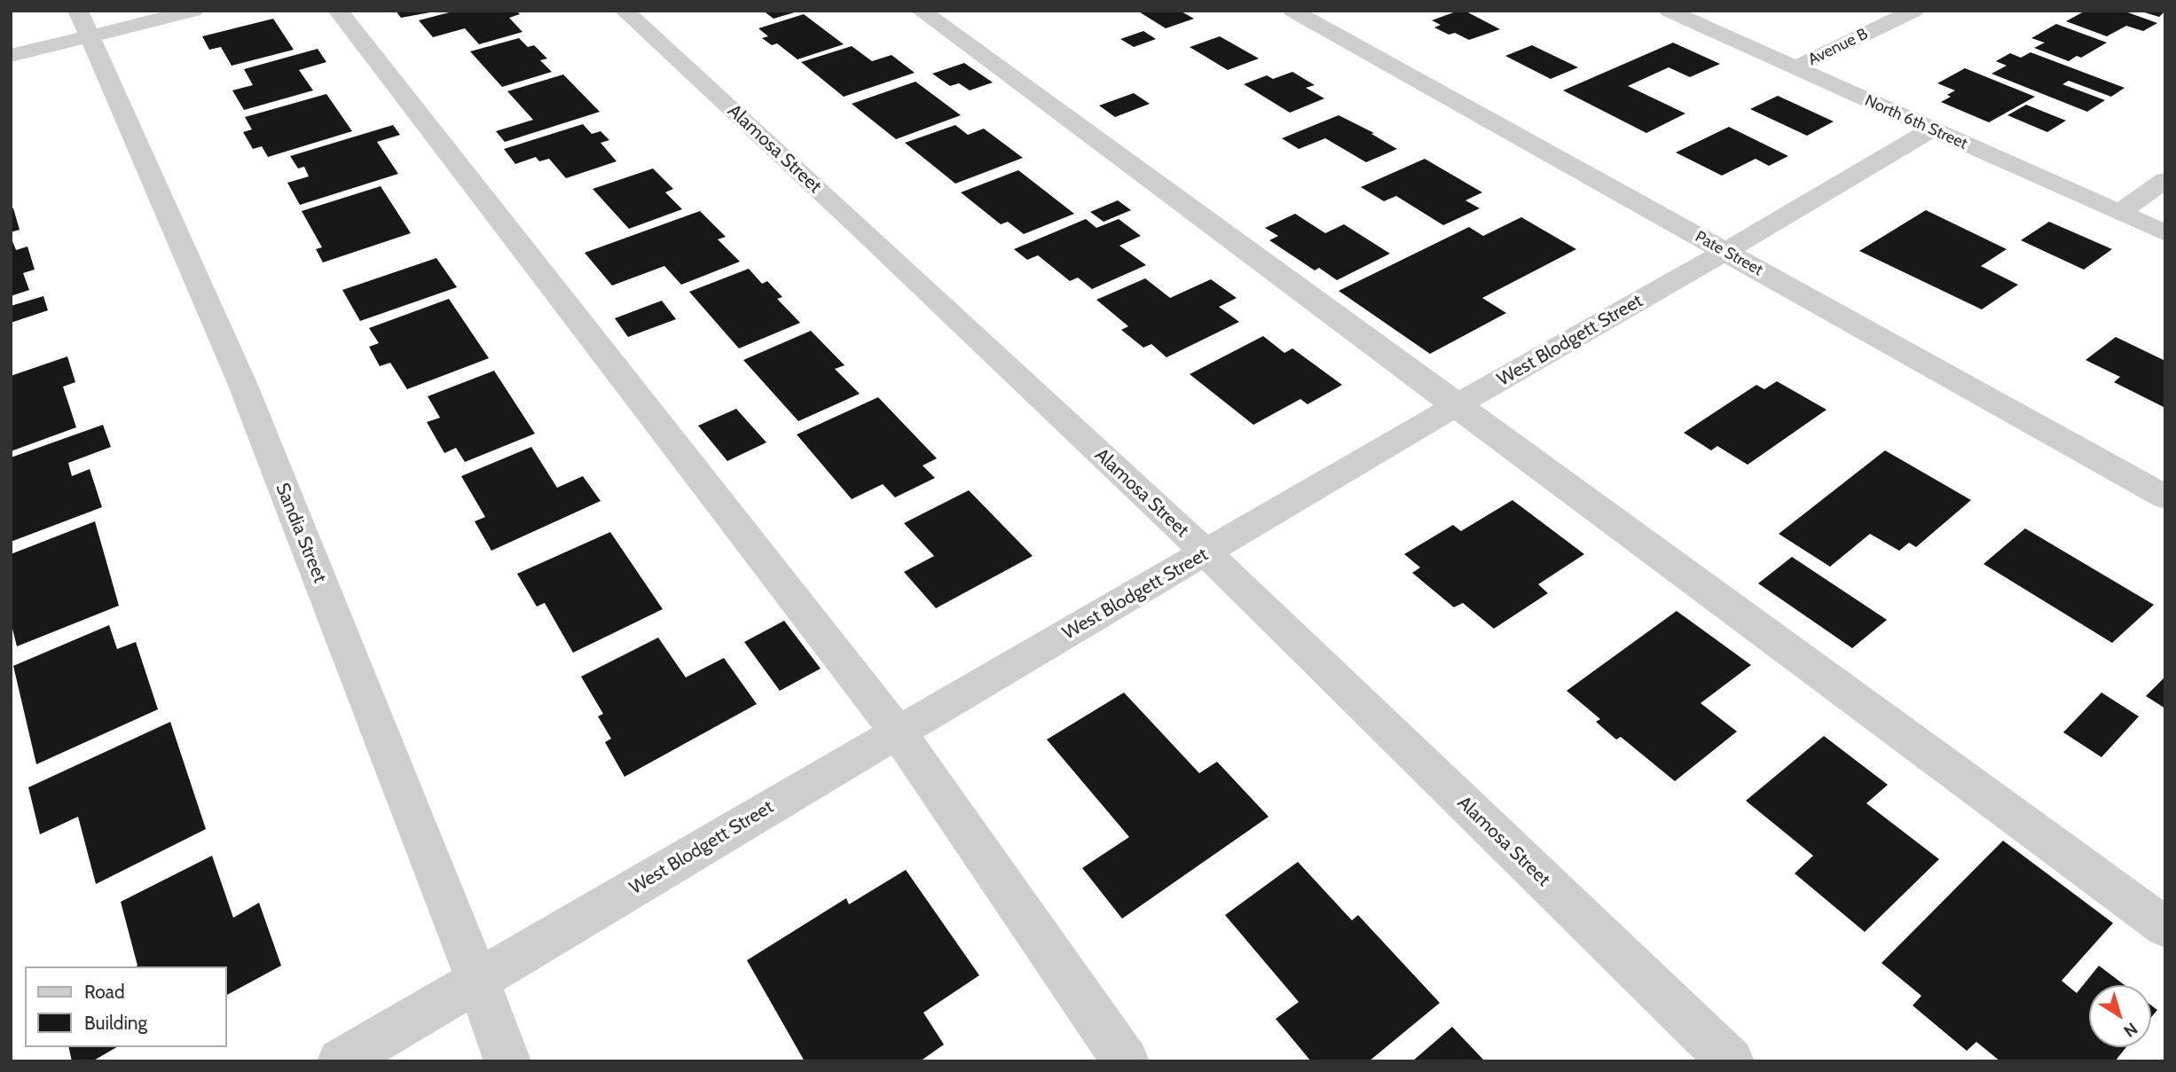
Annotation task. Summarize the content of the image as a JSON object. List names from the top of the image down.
{
  "streets": {
    "street": [
      "Avenue B",
      "North 6th Street",
      "Alamosa Street",
      "Pate Street",
      "West Blodgett Street",
      "Sandia Street"
    ]
  },
  "crossings": [
    ["Avenue B", "North 6th Street"],
    ["North 6th Street", "West Blodgett Street"],
    ["Alamosa Street", "West Blodgett Street"],
    ["Pate Street", "West Blodgett Street"],
    ["West Blodgett Street", "Sandia Street"]
  ],
  "legend": ["Road", "Building"],
  "north": "bottom right"
}
